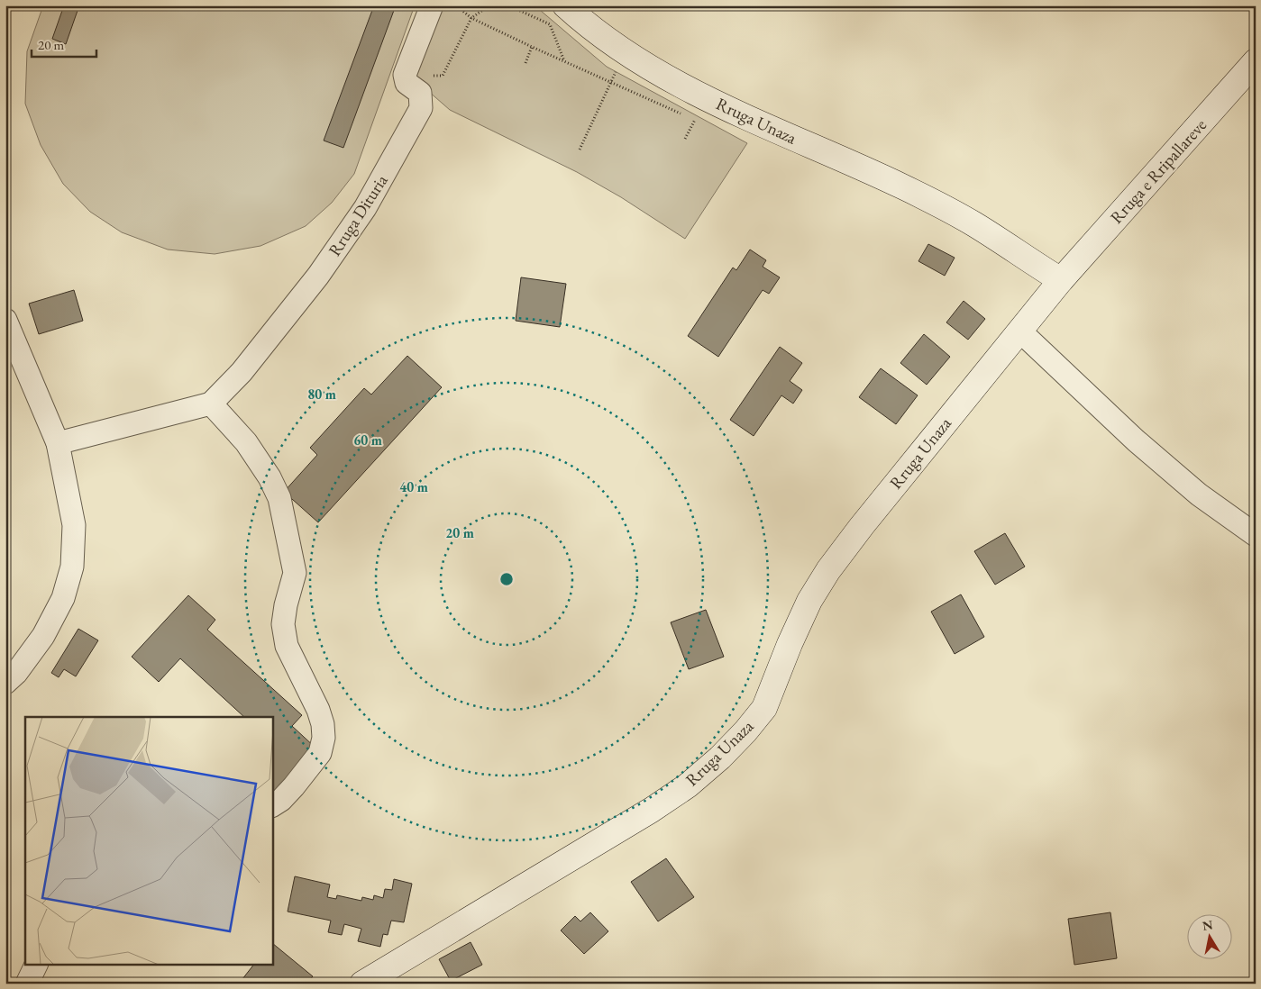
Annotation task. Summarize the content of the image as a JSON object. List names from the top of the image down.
{
  "streets": {
    "main road": ["Rruga Unaza", "Rruga e Rripallareve"],
    "street": ["Rruga Dituria"]
  },
  "crossings": [
    ["Rruga Unaza", "Rruga e Rripallareve"]
  ],
  "scale_bar": "20 m",
  "north": "top",
  "rings": [
    "80 m",
    "60 m",
    "40 m",
    "20 m"
  ]
}
